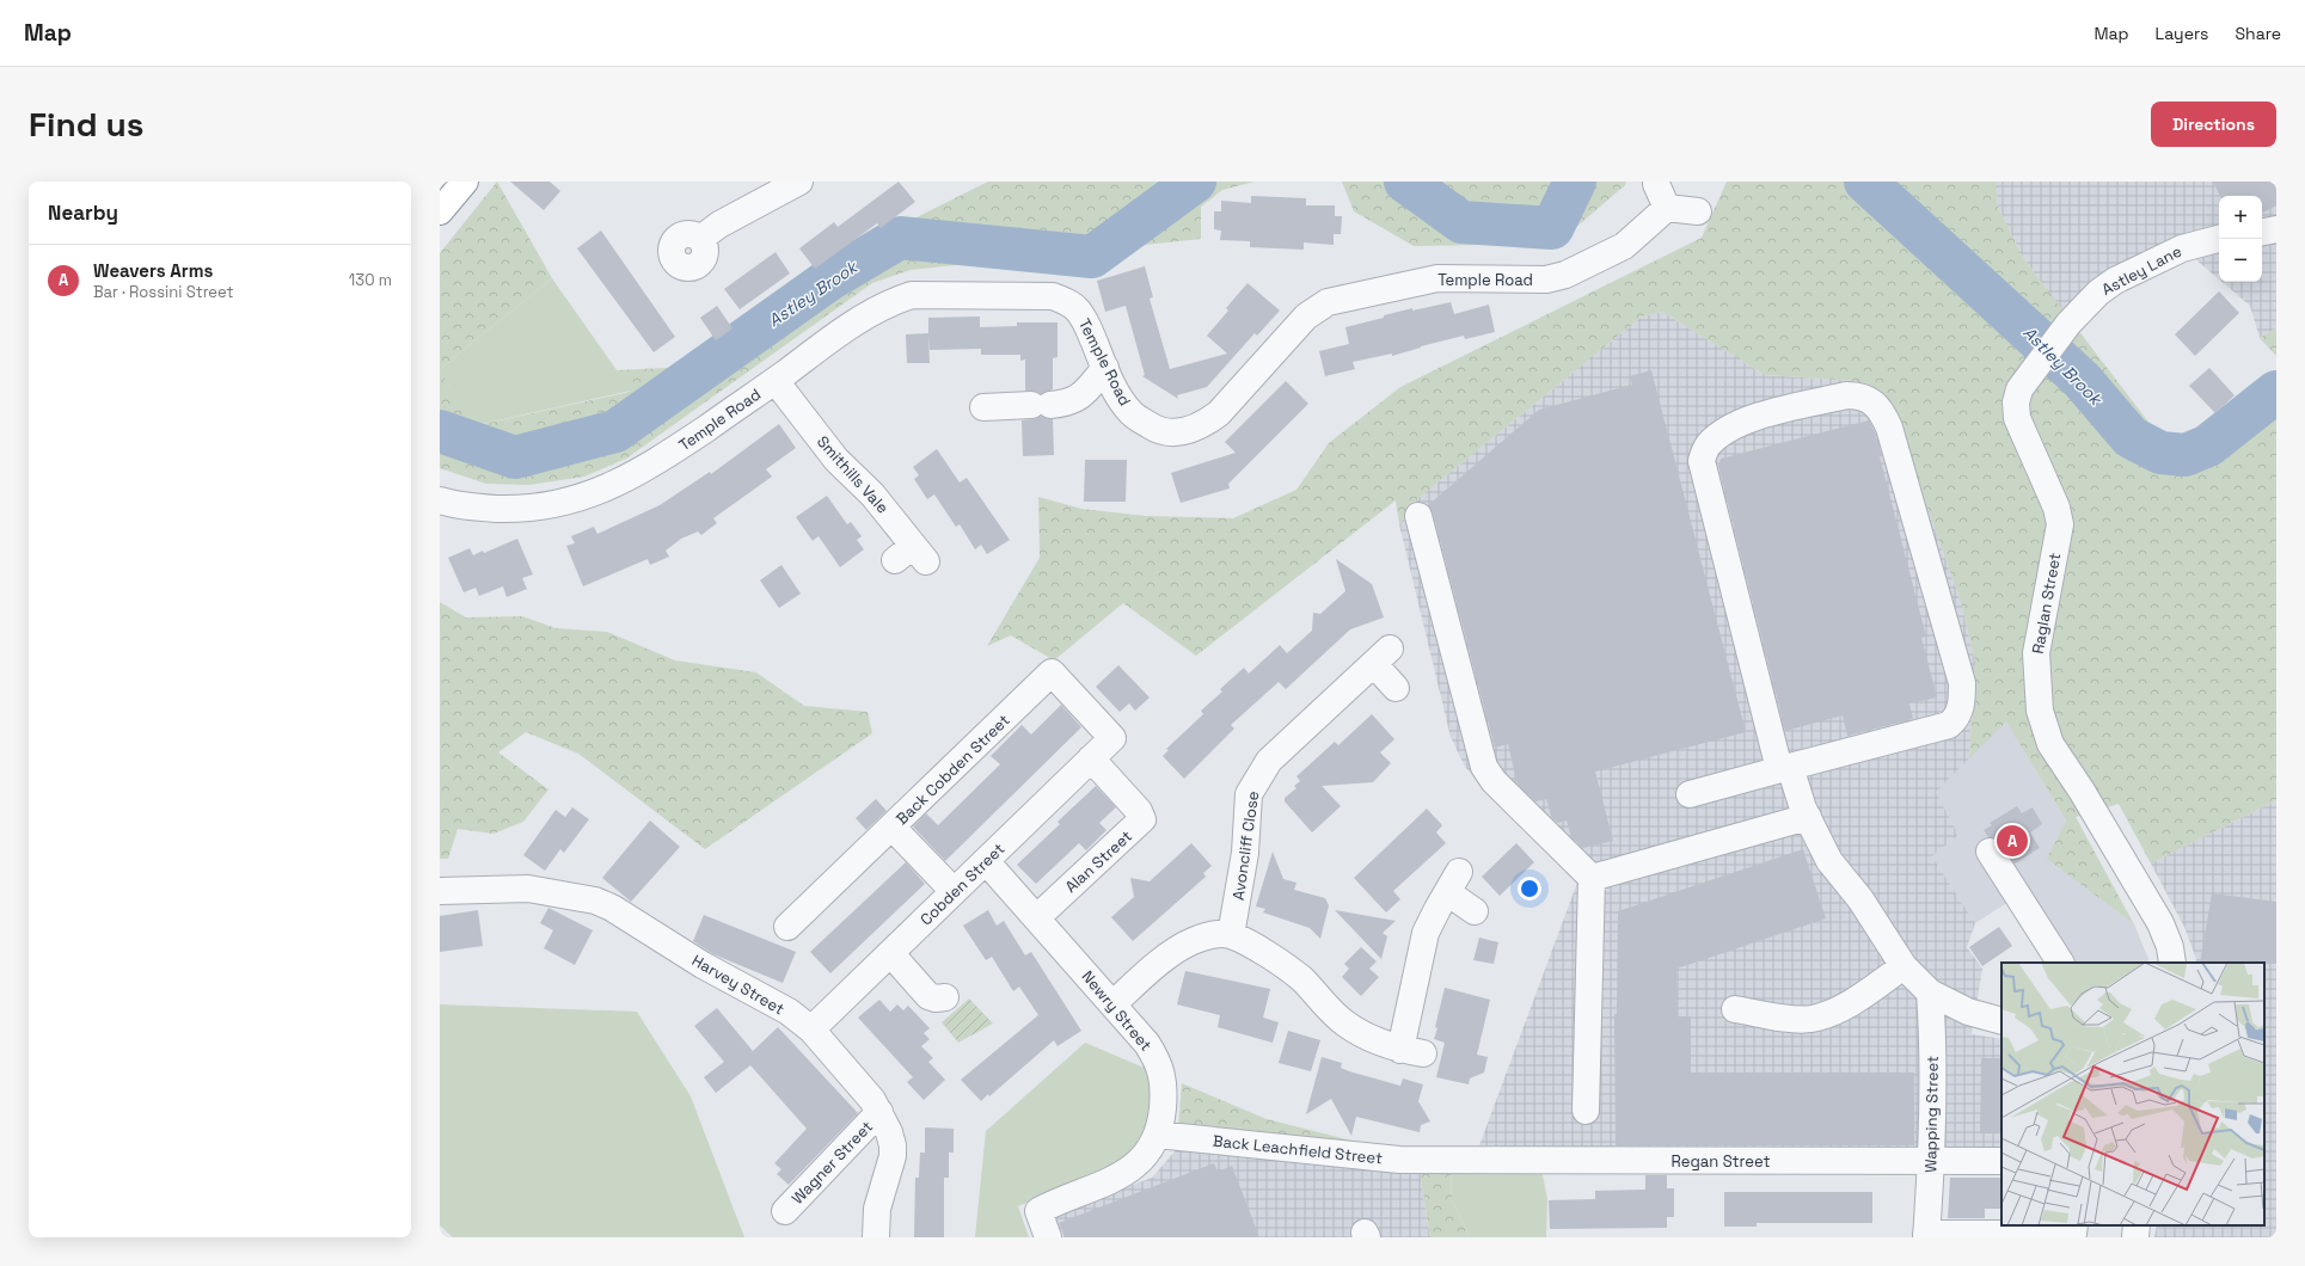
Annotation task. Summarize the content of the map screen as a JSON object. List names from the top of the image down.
{
  "streets": {
    "street": [
      "Astley Lane",
      "Temple Road",
      "Smithills Vale",
      "Raglan Street",
      "Back Cobden Street",
      "Avoncliff Close",
      "Alan Street",
      "Cobden Street",
      "Harvey Street",
      "Newry Street",
      "Wapping Street",
      "Back Leachfield Street",
      "Regan Street",
      "Wagner Street"
    ]
  },
  "crossings": [
    ["Astley Lane", "Raglan Street"],
    ["Temple Road", "Smithills Vale"],
    ["Back Cobden Street", "Cobden Street"],
    ["Alan Street", "Cobden Street"],
    ["Alan Street", "Newry Street"],
    ["Cobden Street", "Harvey Street"],
    ["Cobden Street", "Newry Street"],
    ["Harvey Street", "Wagner Street"],
    ["Newry Street", "Back Leachfield Street"],
    ["Wapping Street", "Regan Street"],
    ["Back Leachfield Street", "Regan Street"]
  ],
  "water": ["Astley Brook"],
  "page": {
    "header": "Map",
    "nav": ["Map", "Layers", "Share"],
    "buttons": "Directions",
    "title": "Find us",
    "heading": "Nearby",
    "map_buttons": ["+", "−"],
    "list": [
      {
        "mark": "A",
        "name": "Weavers Arms",
        "note": "Bar · Rossini Street",
        "value": "130 m"
      }
    ],
    "pins": "A"
  }
}
